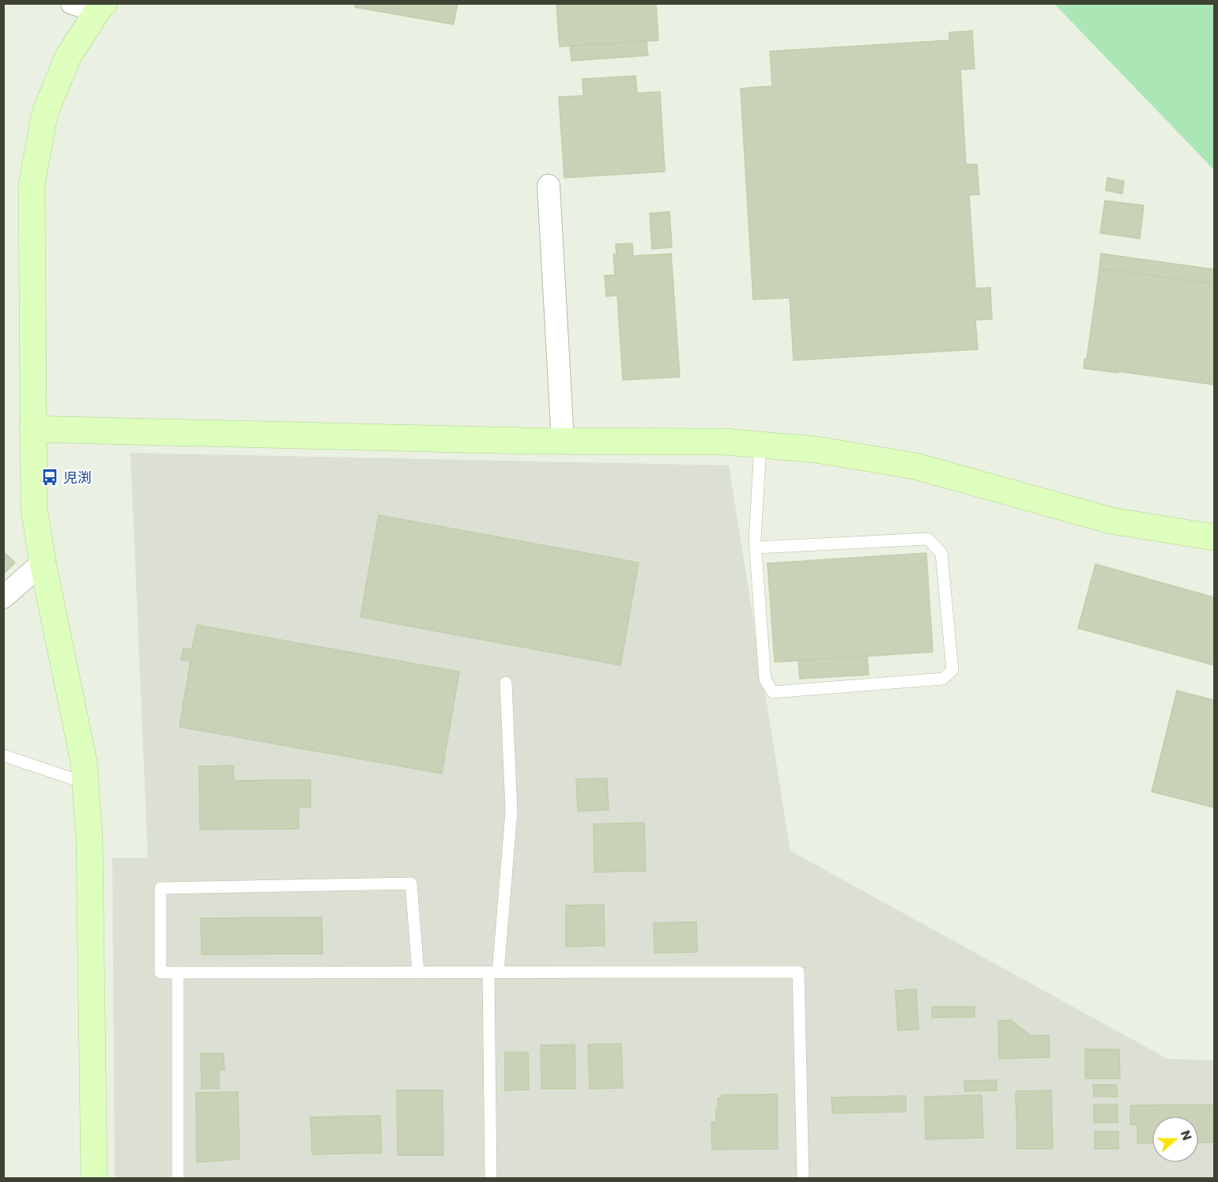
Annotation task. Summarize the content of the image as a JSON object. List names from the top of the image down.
{
  "places": {
    "bus stop": ["児渕"]
  },
  "north": "right"
}
